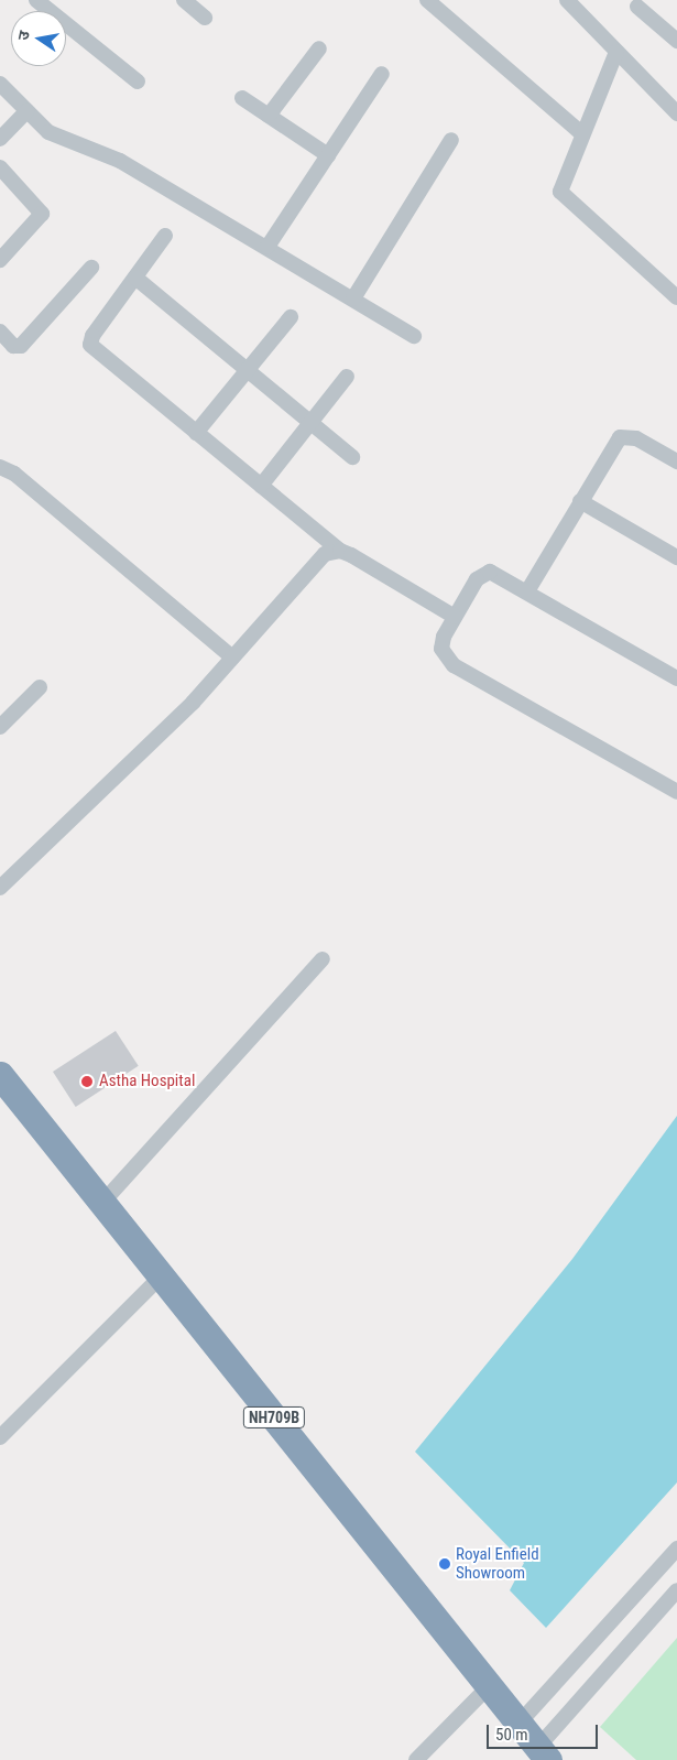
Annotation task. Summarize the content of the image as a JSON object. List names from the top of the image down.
{
  "streets": {
    "highway": ["NH709B"]
  },
  "places": ["Astha Hospital", "Royal Enfield Showroom"],
  "scale_bar": "50 m",
  "north": "left"
}
